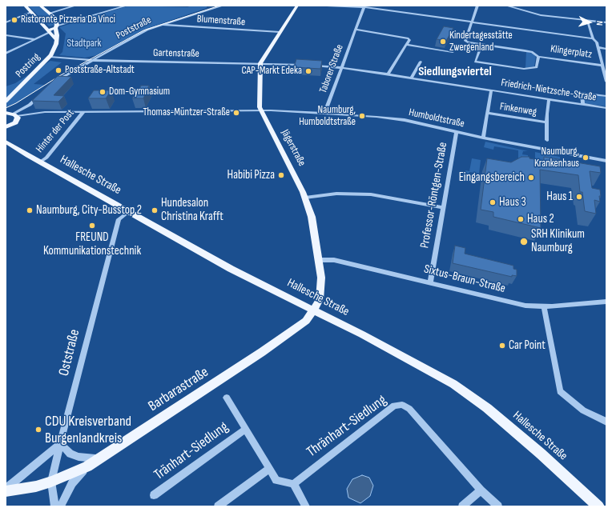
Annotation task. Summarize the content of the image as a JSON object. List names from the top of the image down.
{
  "streets": {
    "main road": [
      "Postring",
      "Jägerstraße",
      "Hallesche Straße",
      "Barbarastraße"
    ],
    "street": [
      "Blumenstraße",
      "Poststraße",
      "Klingerplatz",
      "Gartenstraße",
      "Taborer Straße",
      "Friedrich-Nietzsche-Straße",
      "Finkenweg",
      "Humboldtstraße",
      "Hinter der Post",
      "Professor-Röntgen-Straße",
      "Sixtus-Braun-Straße",
      "Oststraße",
      "Thränhart-Siedlung",
      "Tränhart-Siedlung"
    ]
  },
  "crossings": [
    ["Blumenstraße", "Poststraße"],
    ["Poststraße", "Gartenstraße"],
    ["Gartenstraße", "Postring"],
    ["Gartenstraße", "Friedrich-Nietzsche-Straße"],
    ["Gartenstraße", "Jägerstraße"],
    ["Taborer Straße", "Friedrich-Nietzsche-Straße"],
    ["Taborer Straße", "Humboldtstraße"],
    ["Friedrich-Nietzsche-Straße", "Finkenweg"],
    ["Friedrich-Nietzsche-Straße", "Jägerstraße"],
    ["Humboldtstraße", "Jägerstraße"],
    ["Humboldtstraße", "Professor-Röntgen-Straße"],
    ["Hinter der Post", "Hallesche Straße"],
    ["Jägerstraße", "Hallesche Straße"],
    ["Jägerstraße", "Sixtus-Braun-Straße"],
    ["Jägerstraße", "Barbarastraße"],
    ["Hallesche Straße", "Oststraße"],
    ["Hallesche Straße", "Barbarastraße"],
    ["Professor-Röntgen-Straße", "Sixtus-Braun-Straße"],
    ["Oststraße", "Barbarastraße"]
  ],
  "districts": ["Siedlungsviertel"],
  "parks": ["Stadtpark"],
  "places": [
    "Ristorante Pizzeria Da Vinci",
    "Kindertagesstätte Zwergenland",
    "Poststraße-Altstadt",
    "CAP-Markt Edeka",
    "Dom-Gymnasium",
    "Thomas-Müntzer-Straße",
    "Naumburg, Humboldtstraße",
    "Naumburg, Krankenhaus",
    "Habibi Pizza",
    "Eingangsbereich",
    "Haus 1",
    "Haus 3",
    "Naumburg, City-Busstop 2",
    "Hundesalon Christina Krafft",
    "Haus 2",
    "FREUND Kommunikationstechnik",
    "SRH Klinikum Naumburg",
    "Car Point",
    "CDU Kreisverband Burgenlandkreis"
  ],
  "north": "right"
}
